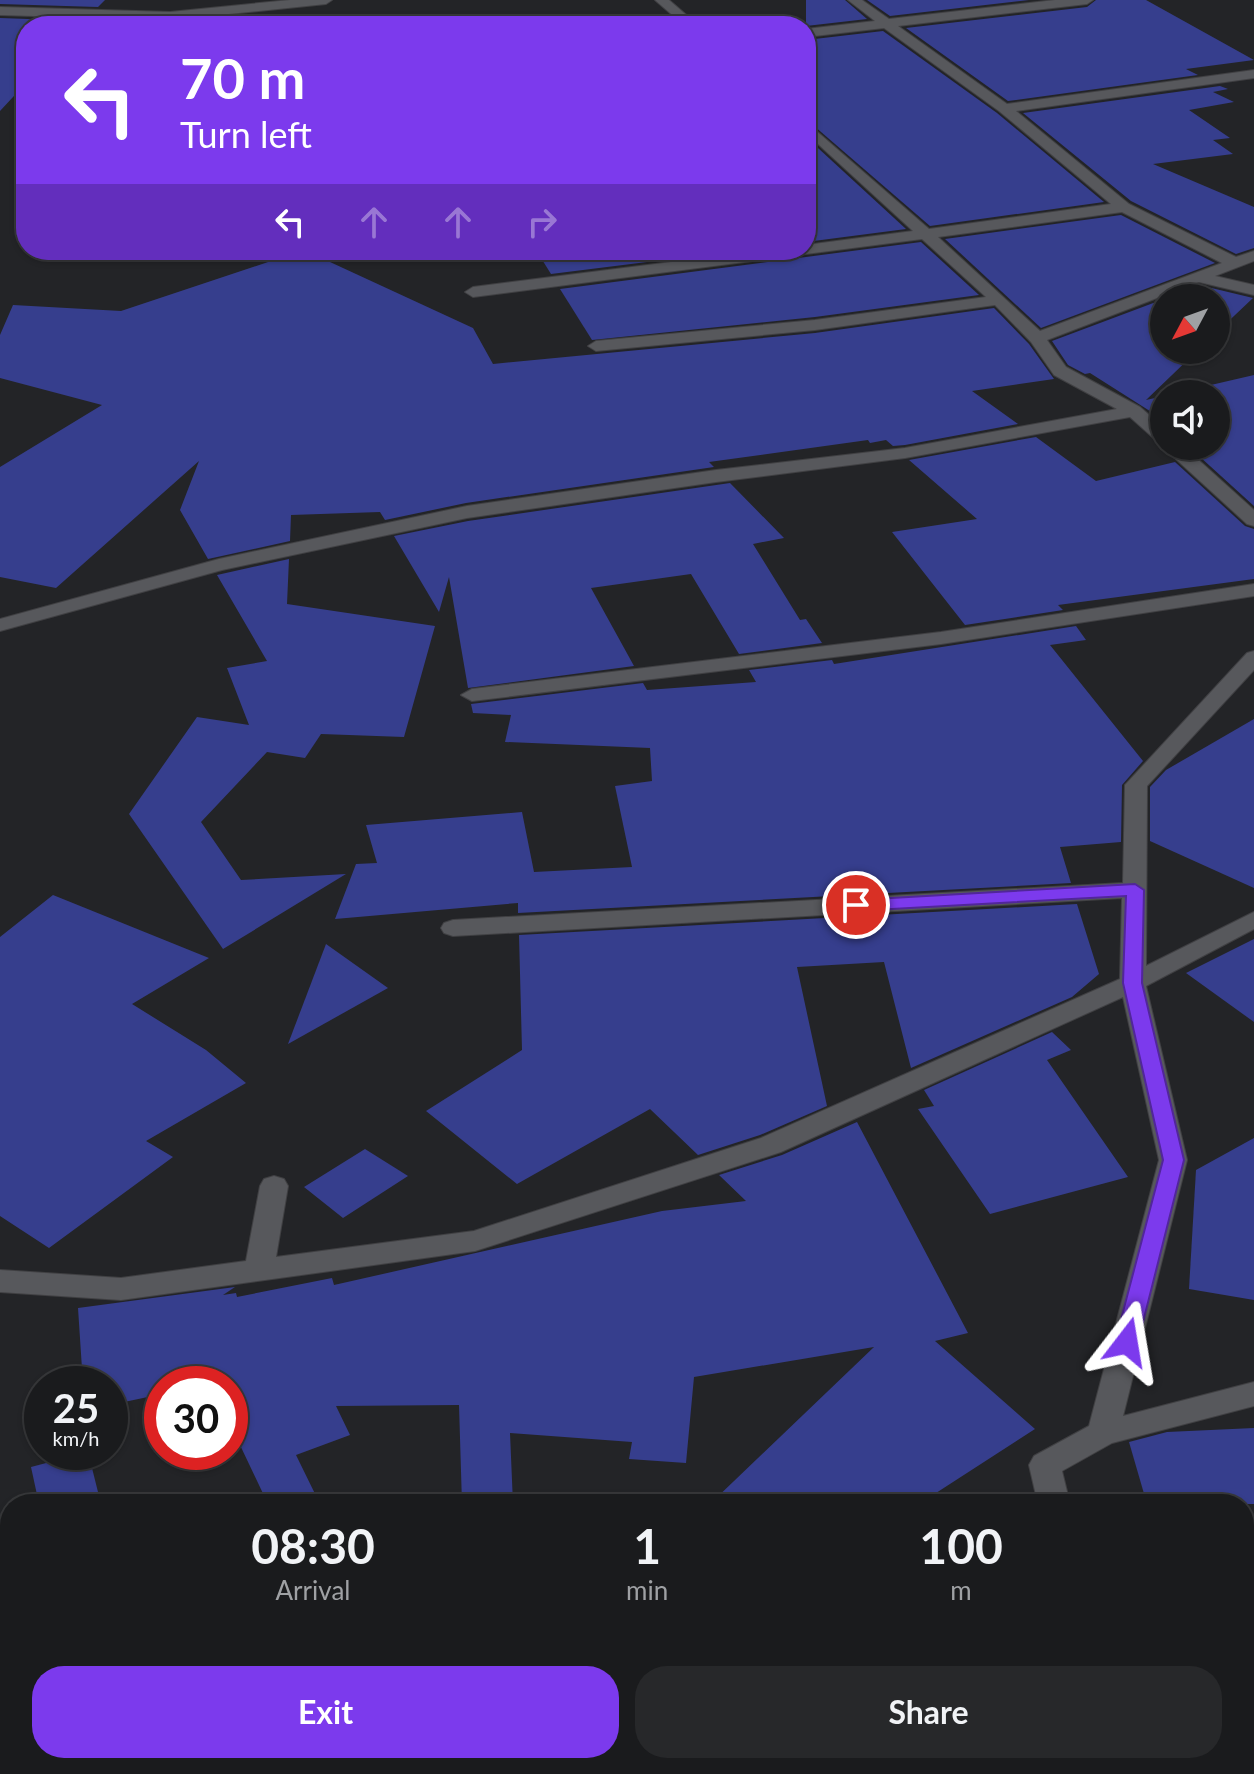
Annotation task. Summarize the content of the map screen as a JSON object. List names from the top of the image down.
{
  "north": "bottom left",
  "page": {
    "turn": ["70 m", "Turn left"],
    "speed": "25 km/h",
    "limit": "30",
    "eta": [
      "08:30",
      "Arrival",
      "1",
      "min",
      "100",
      "m"
    ],
    "buttons": ["Exit", "Share"]
  }
}
